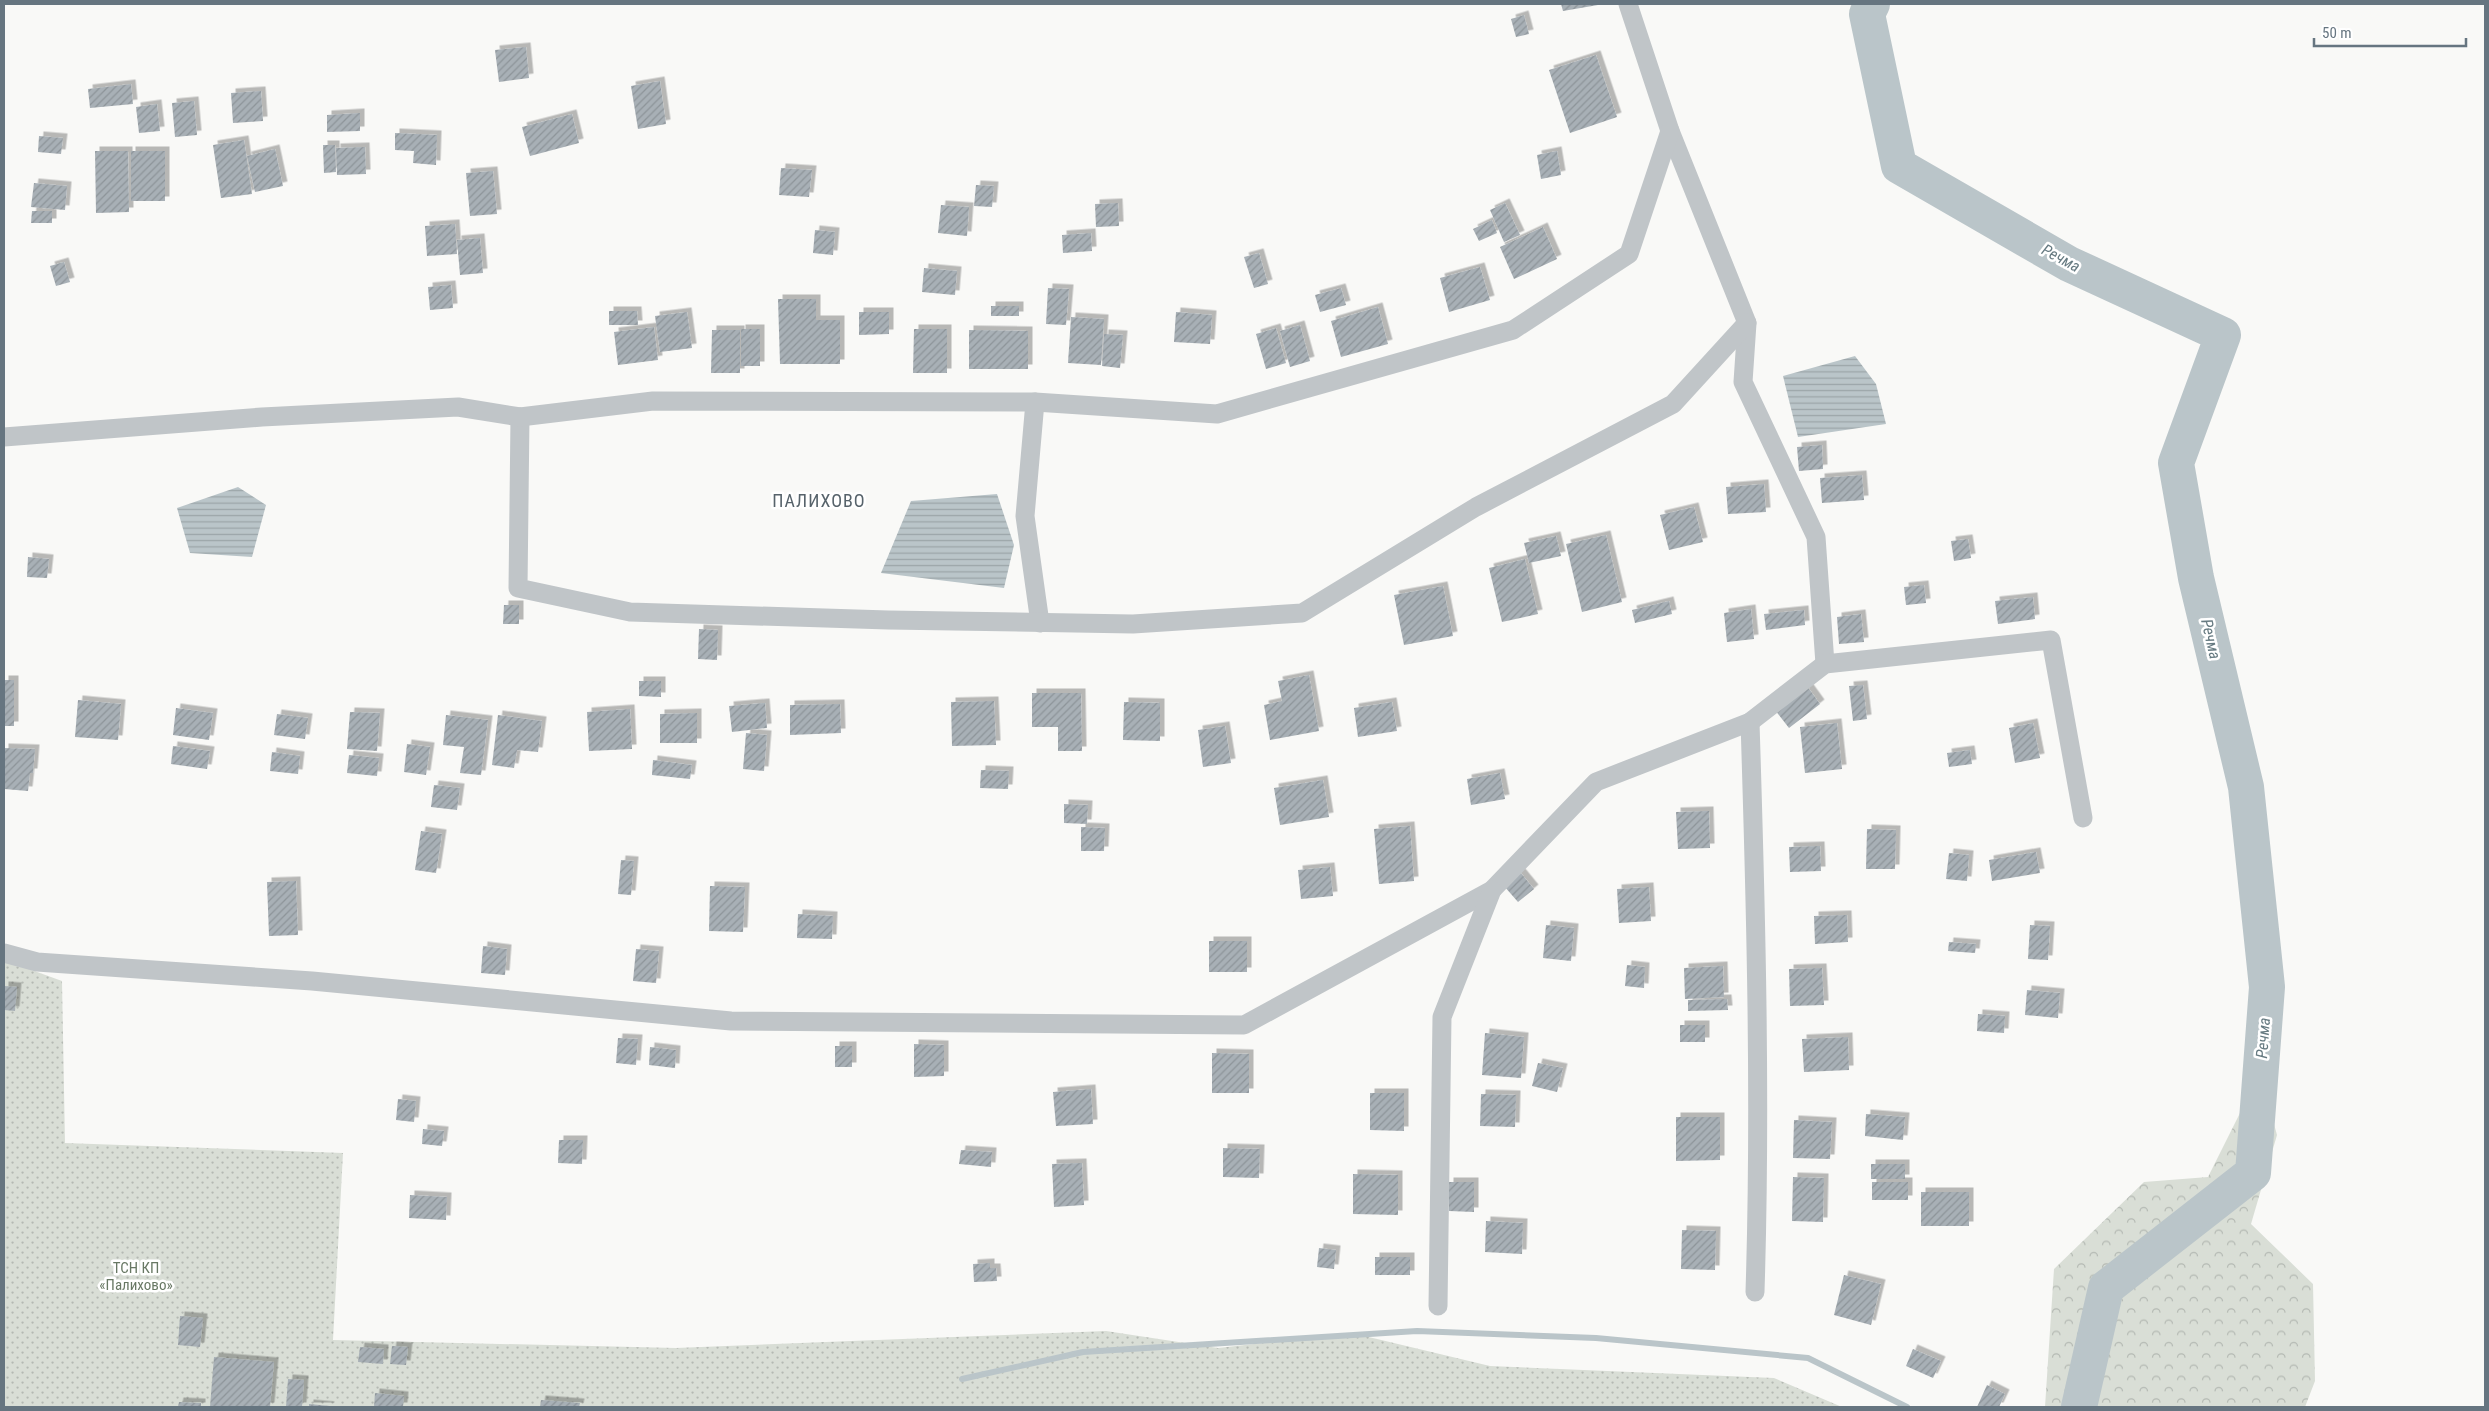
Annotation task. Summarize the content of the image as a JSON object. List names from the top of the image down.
{
  "districts": ["ПАЛИХОВО"],
  "water": ["Речма"],
  "parks": ["ТСН КП «Палихово»"],
  "scale_bar": "50 m"
}
